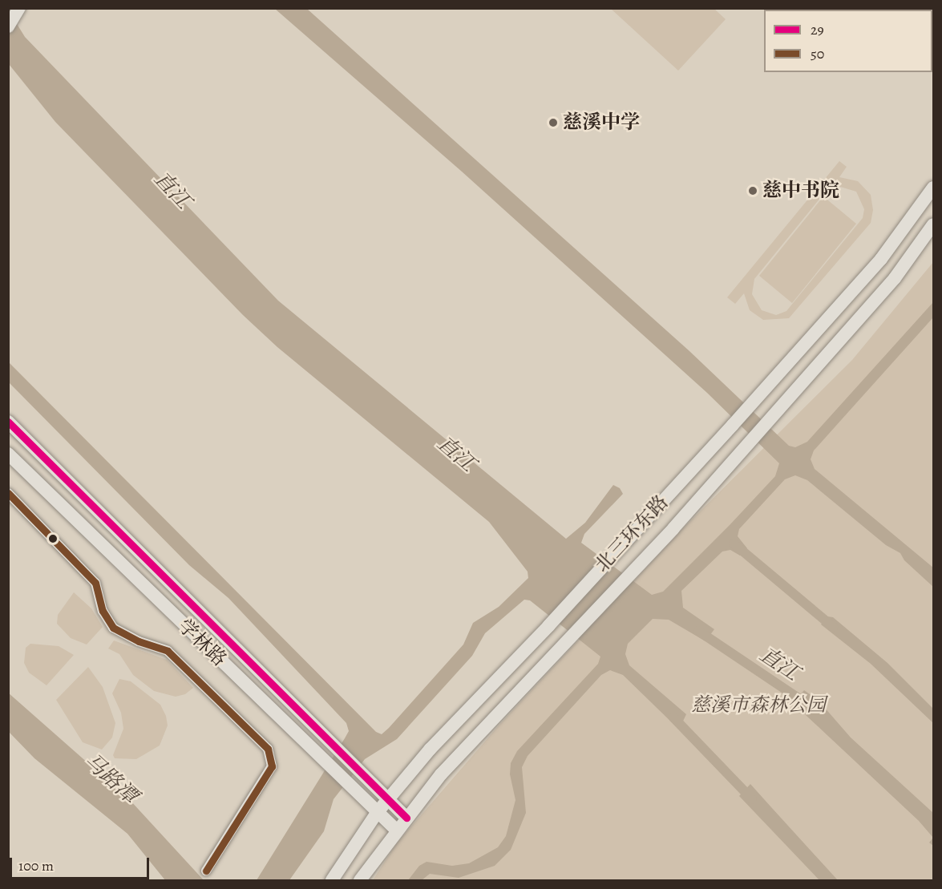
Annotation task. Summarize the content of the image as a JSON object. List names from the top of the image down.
{
  "streets": {
    "main road": ["北三环东路", "学林路"]
  },
  "crossings": [
    ["北三环东路", "学林路"]
  ],
  "water": ["直江", "马路潭"],
  "parks": ["慈溪市森林公园"],
  "places": ["慈溪中学", "慈中书院"],
  "lines": ["transit line 29", "transit line 50"],
  "legend": ["29", "50"],
  "scale_bar": "100 m"
}
